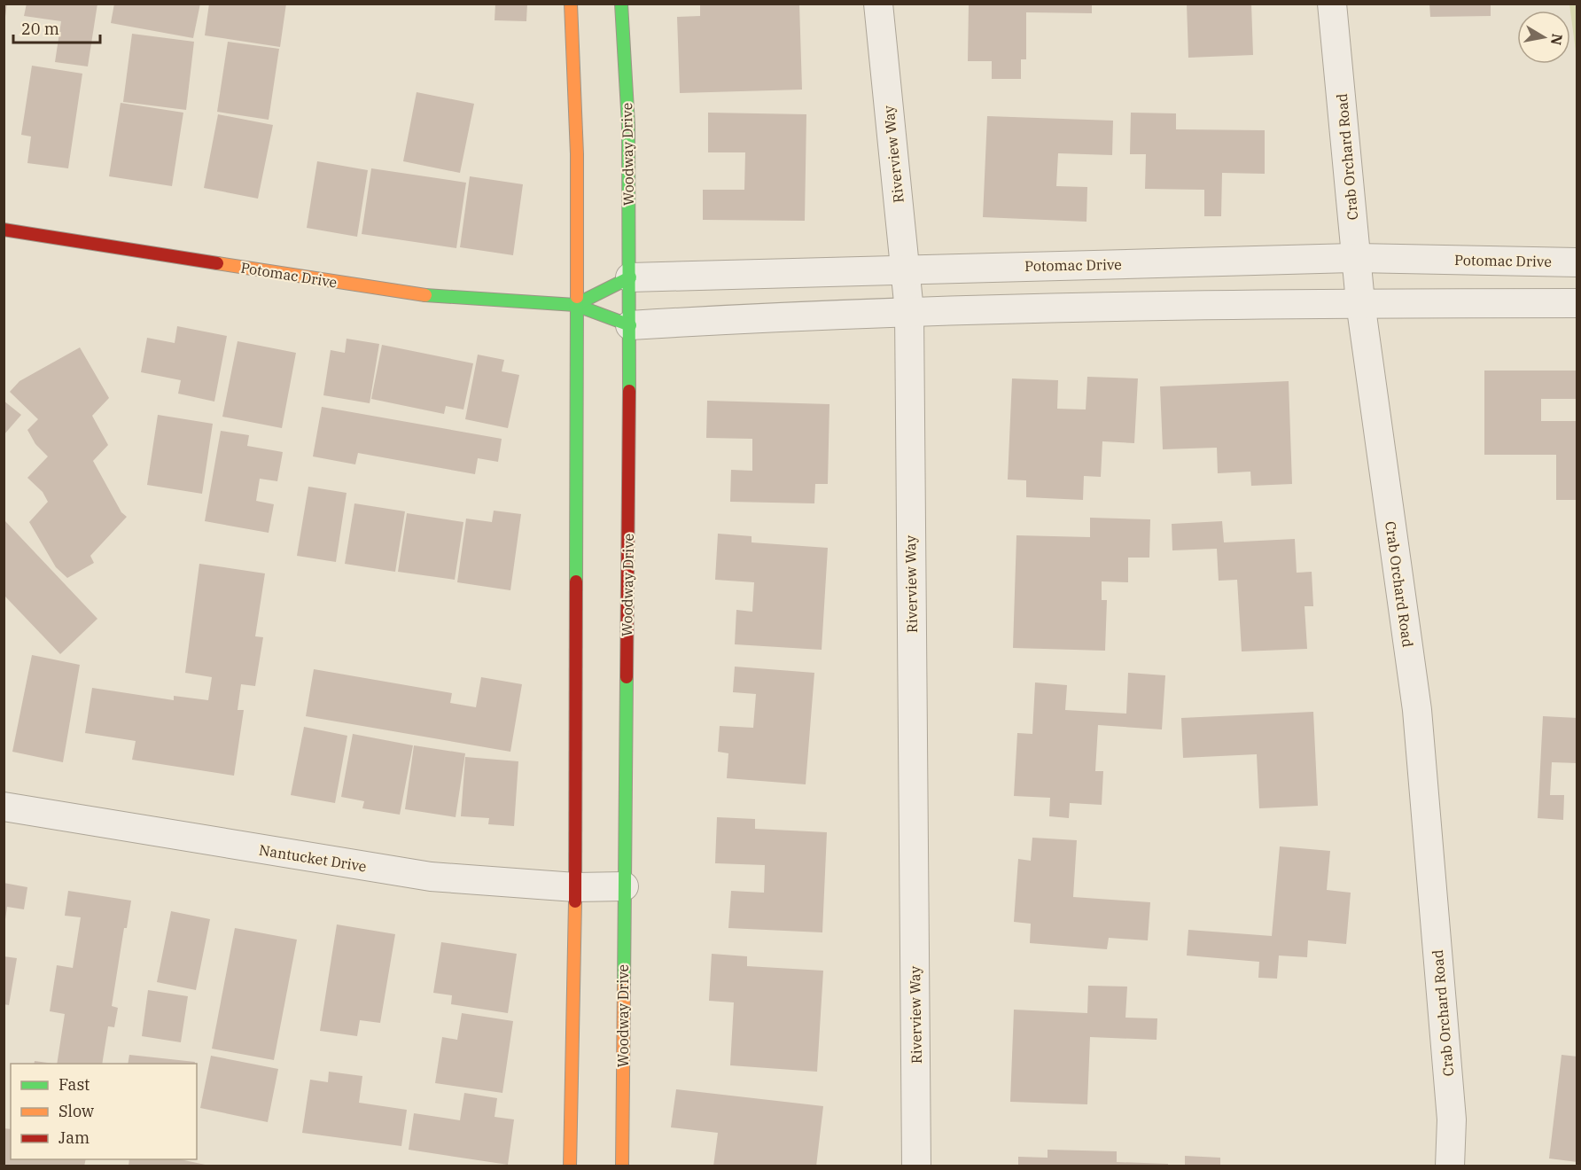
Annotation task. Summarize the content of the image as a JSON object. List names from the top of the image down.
{
  "streets": {
    "main road": ["Woodway Drive", "Potomac Drive"],
    "street": ["Riverview Way", "Crab Orchard Road", "Nantucket Drive"]
  },
  "crossings": [
    ["Woodway Drive", "Potomac Drive"],
    ["Woodway Drive", "Nantucket Drive"],
    ["Riverview Way", "Potomac Drive"],
    ["Crab Orchard Road", "Potomac Drive"]
  ],
  "legend": ["Fast", "Slow", "Jam"],
  "scale_bar": "20 m",
  "north": "right"
}
